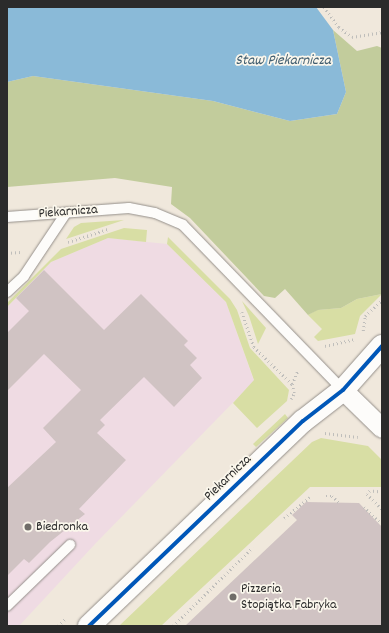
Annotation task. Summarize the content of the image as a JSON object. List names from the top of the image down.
{
  "streets": {
    "street": ["Piekarnicza"]
  },
  "water": ["Staw Piekarnicza"],
  "places": ["Biedronka", "Pizzeria Stopiątka Fabryka"]
}
